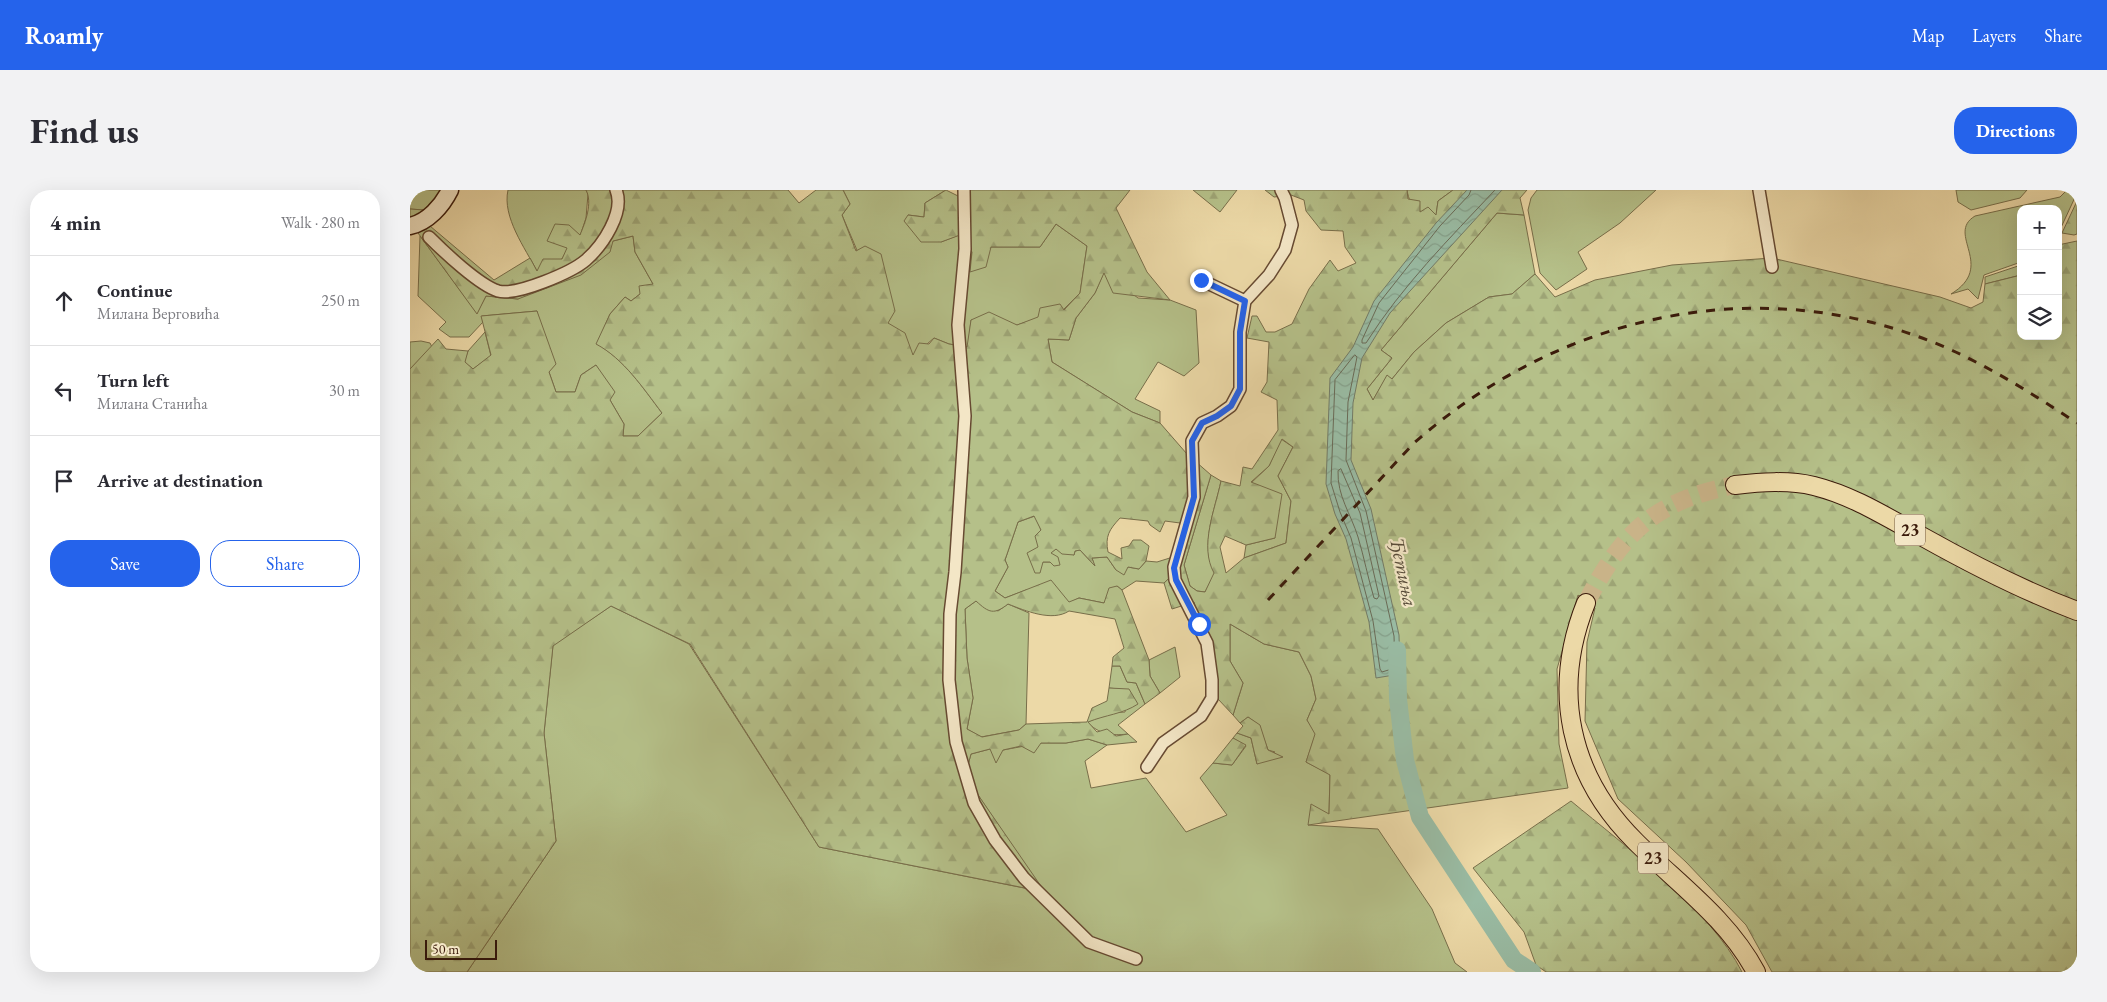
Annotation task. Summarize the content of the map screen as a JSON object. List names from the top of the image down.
{
  "streets": {
    "main road": ["23"]
  },
  "water": ["Ђетиња"],
  "scale_bar": "50 m",
  "page": {
    "header": "Roamly",
    "nav": ["Map", "Layers", "Share"],
    "buttons": [
      "Directions",
      ["Save", "Share"]
    ],
    "title": "Find us",
    "heading": ["4 min", "Walk · 280 m"],
    "map_buttons": ["+", "−"],
    "list": [
      ["Continue", "Милана Верговића", "250 m"],
      ["Turn left", "Милана Станића", "30 m"],
      "Arrive at destination"
    ],
    "scale": "50 m"
  }
}
